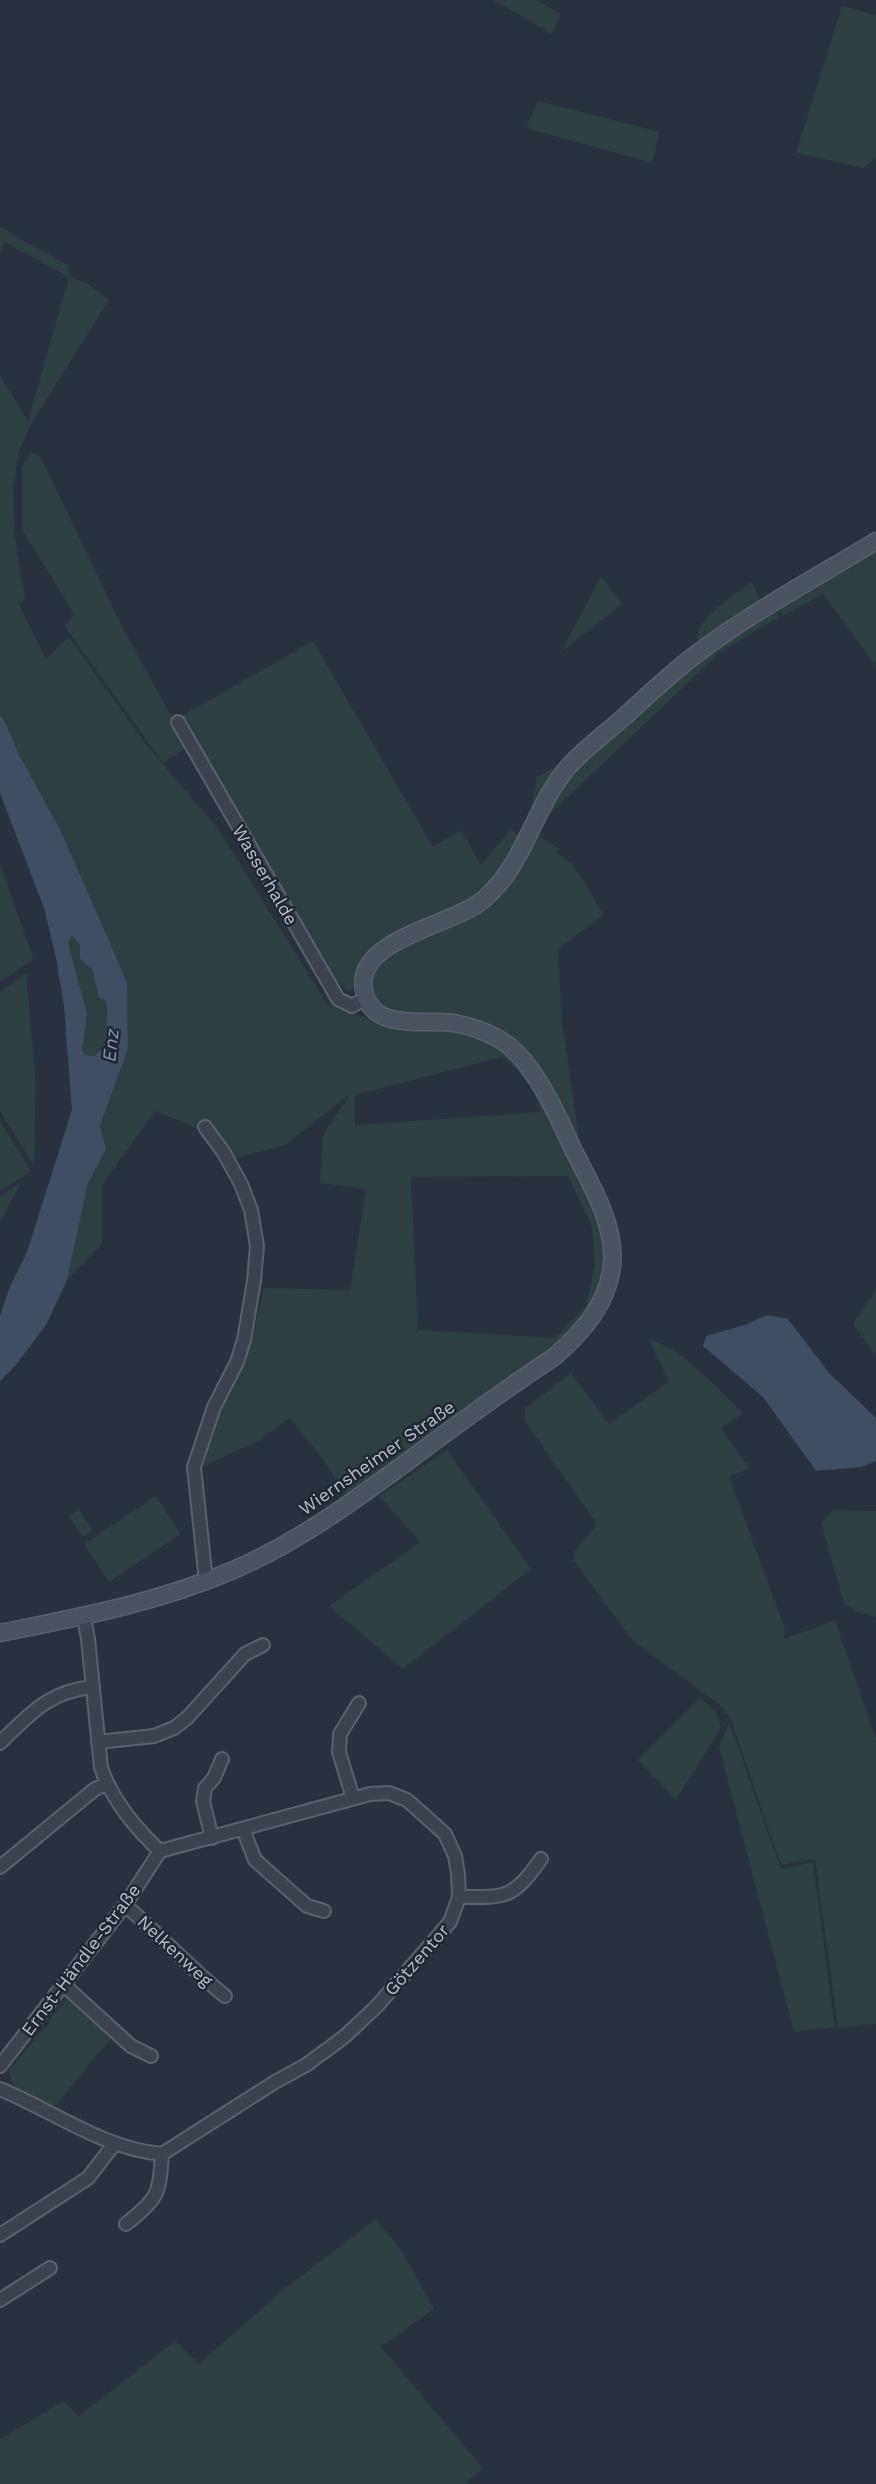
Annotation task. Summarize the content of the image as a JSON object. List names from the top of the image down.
{
  "streets": {
    "main road": ["Wiernsheimer Straße"],
    "street": [
      "Wasserhalde",
      "Nelkenweg",
      "Ernst-Händle-Straße",
      "Götzentor"
    ]
  },
  "crossings": [
    ["Wasserhalde", "Wiernsheimer Straße"],
    ["Nelkenweg", "Ernst-Händle-Straße"]
  ],
  "water": ["Enz"]
}
